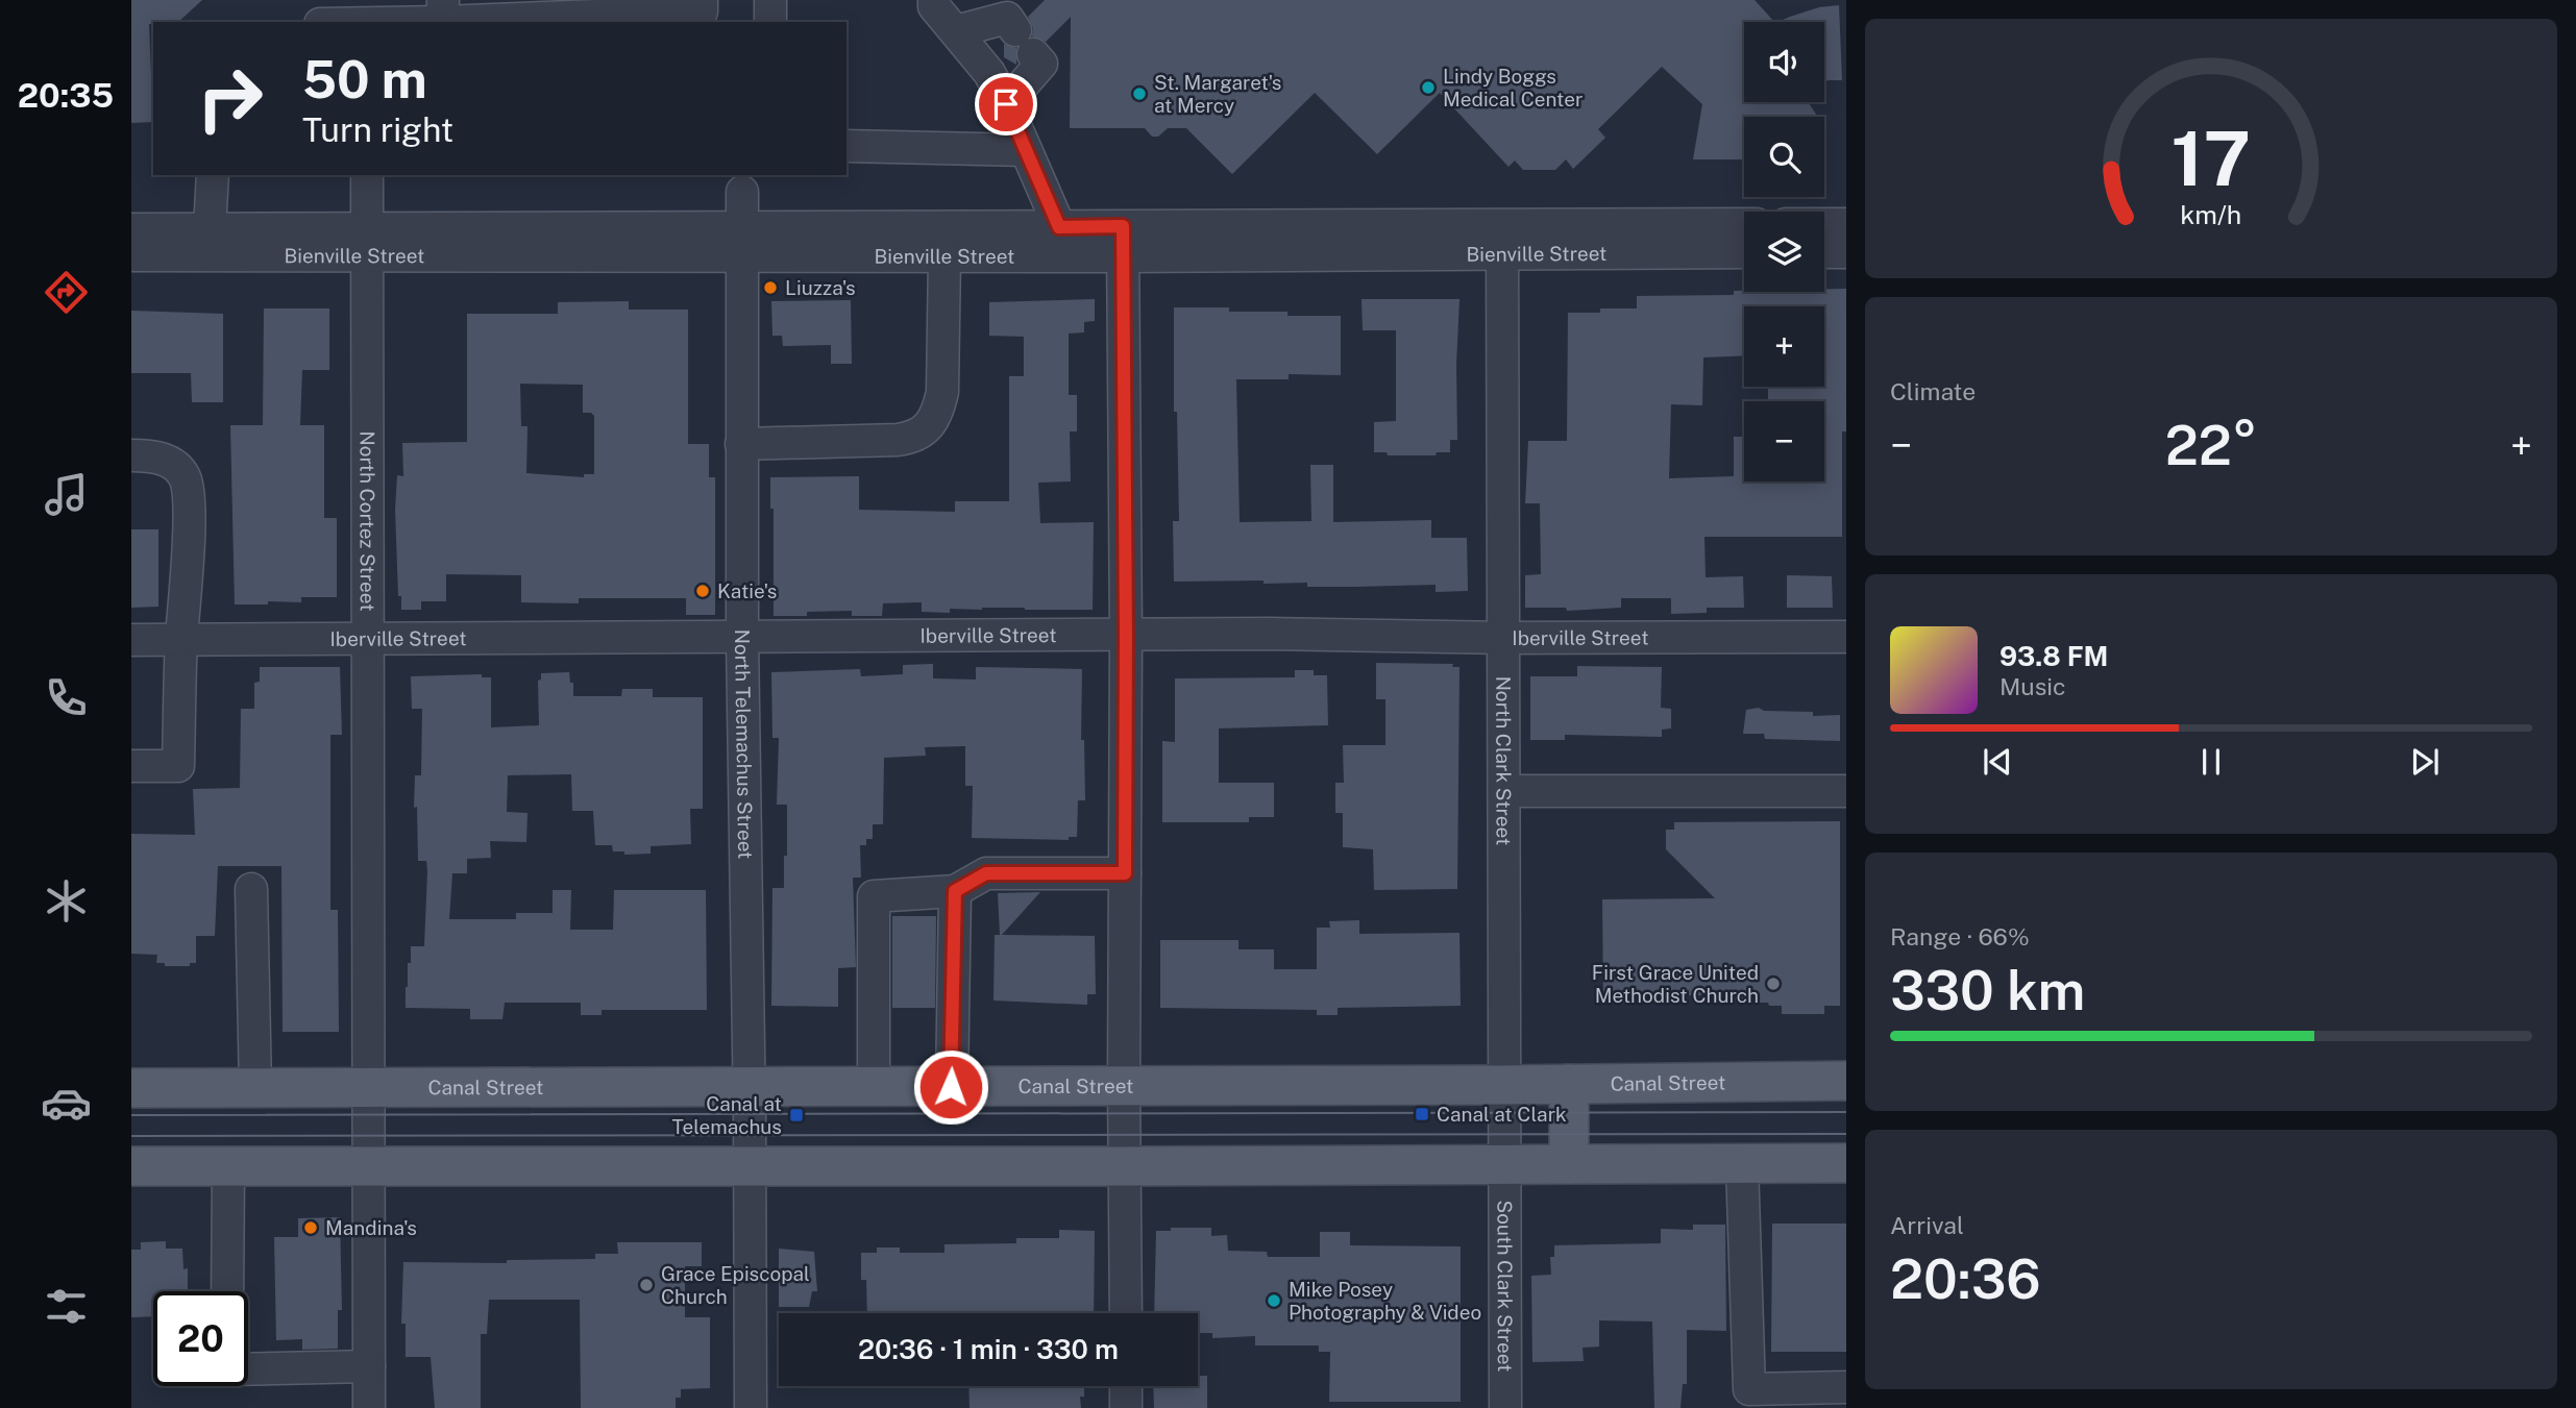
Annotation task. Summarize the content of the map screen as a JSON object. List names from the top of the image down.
{
  "streets": {
    "main road": ["Canal Street"],
    "street": [
      "Bienville Street",
      "North Cortez Street",
      "Iberville Street",
      "North Telemachus Street",
      "North Clark Street",
      "South Clark Street"
    ]
  },
  "crossings": [
    ["Bienville Street", "North Cortez Street"],
    ["Bienville Street", "North Telemachus Street"],
    ["Bienville Street", "North Clark Street"],
    ["North Cortez Street", "Iberville Street"],
    ["North Cortez Street", "Canal Street"],
    ["Iberville Street", "North Telemachus Street"],
    ["Iberville Street", "North Clark Street"],
    ["North Telemachus Street", "Canal Street"],
    ["North Clark Street", "Canal Street"],
    ["North Clark Street", "South Clark Street"]
  ],
  "places": {
    "other": [
      "Lindy Boggs Medical Center",
      "St. Margaret's at Mercy",
      "Liuzza's",
      "Katie's",
      "First Grace United Methodist Church",
      "Mandina's",
      "Grace Episcopal Church",
      "Mike Posey Photography & Video"
    ],
    "transit": ["Canal at Clark", "Canal at Telemachus"]
  },
  "page": {
    "tabs": "20:35",
    "map_buttons": ["+", "−"],
    "turn": ["50 m", "Turn right"],
    "tile": [
      "Climate",
      ["Range · 66%", "330 km"],
      ["Arrival", "20:36"]
    ],
    "heat": ["−", "22°", "+"],
    "song": ["93.8 FM", "Music"],
    "limit": "20",
    "trip": "20:36 · 1 min · 330 m",
    "gauge": ["17", "km/h"]
  }
}
